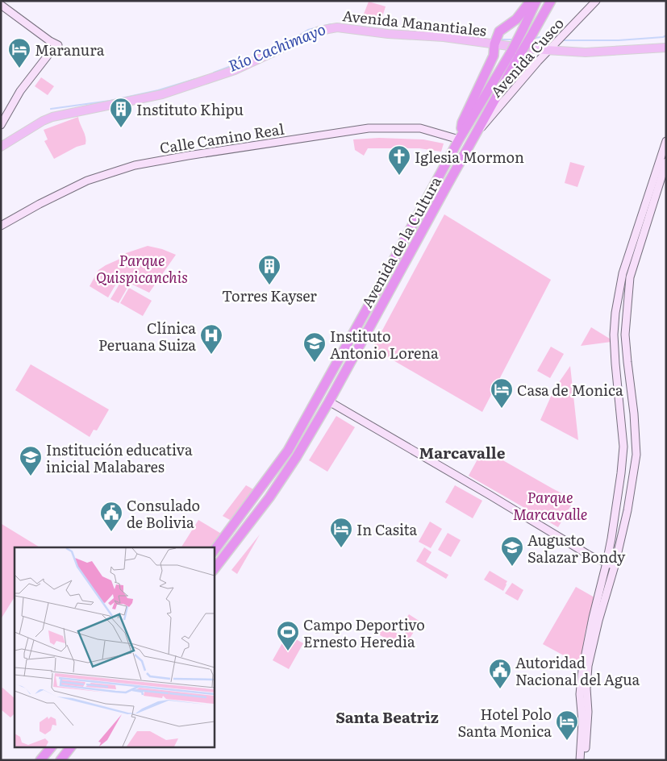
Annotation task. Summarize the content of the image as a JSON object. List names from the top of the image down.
{
  "streets": {
    "highway": ["Avenida de la Cultura"],
    "main road": ["Avenida Manantiales", "Avenida Cusco", "Calle Camino Real"]
  },
  "crossings": [
    ["Avenida Manantiales", "Avenida Cusco"],
    ["Avenida Manantiales", "Avenida de la Cultura"],
    ["Avenida Cusco", "Avenida de la Cultura"],
    ["Calle Camino Real", "Avenida de la Cultura"]
  ],
  "districts": ["Marcavalle", "Santa Beatriz"],
  "water": ["Río Cachimayo"],
  "parks": ["Parque Quispicanchis", "Parque Marcavalle"],
  "places": {
    "hotel": [
      "Maranura",
      "Casa de Monica",
      "In Casita",
      "Hotel Polo Santa Monica"
    ],
    "building": ["Instituto Khipu", "Torres Kayser"],
    "church": ["Iglesia Mormon"],
    "hospital": ["Clínica Peruana Suiza"],
    "school or university": ["Instituto Antonio Lorena", "Institución educativa inicial Malabares", "Augusto Salazar Bondy"],
    "public building": ["Consulado de Bolivia", "Autoridad Nacional del Agua"],
    "sports": ["Campo Deportivo Ernesto Heredia"]
  }
}
